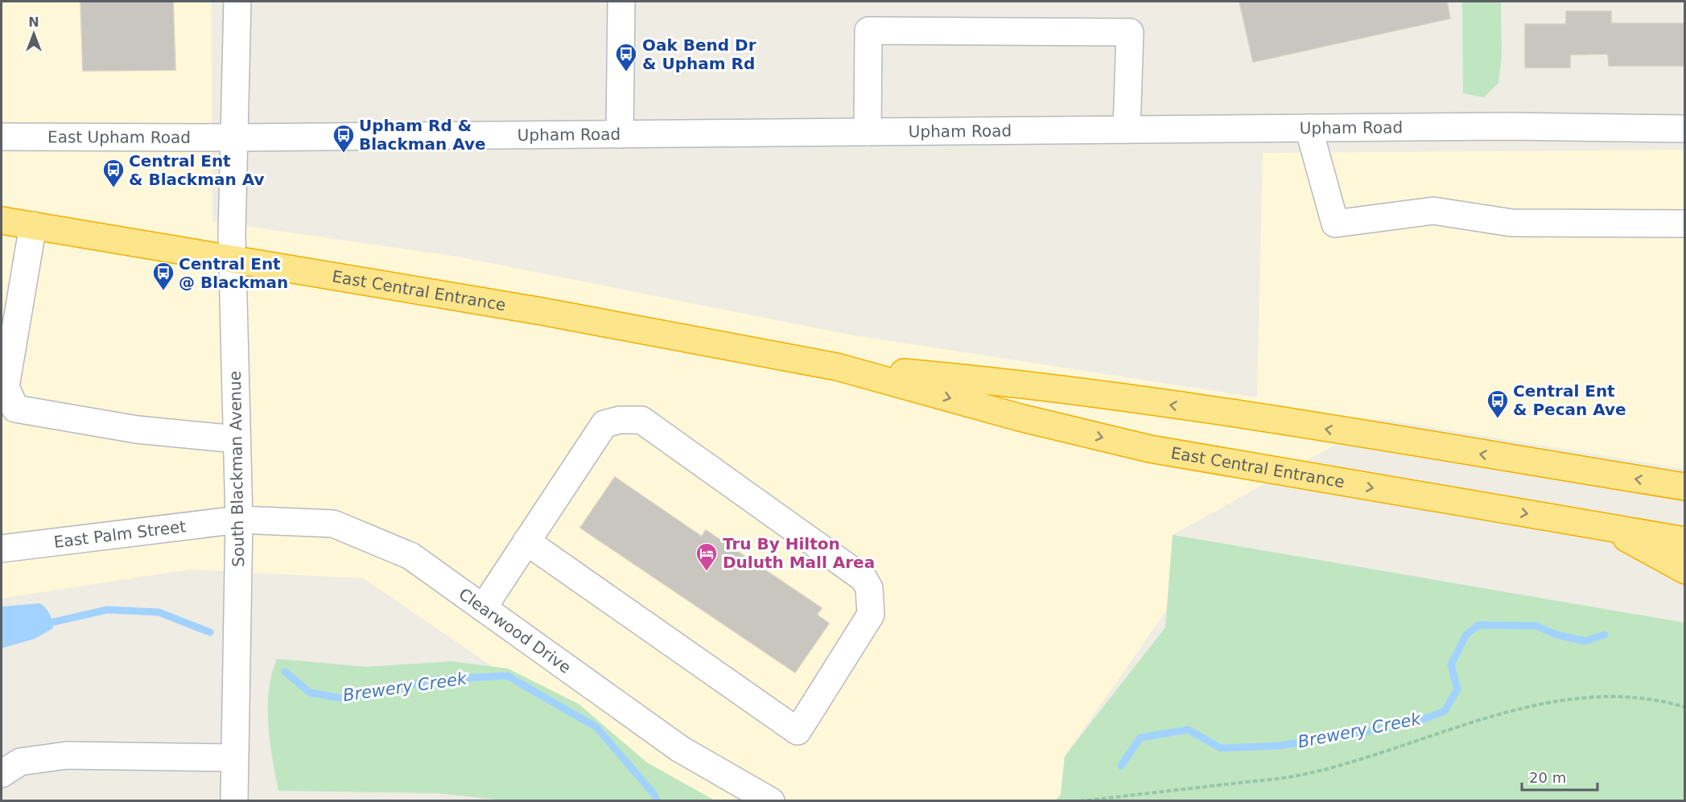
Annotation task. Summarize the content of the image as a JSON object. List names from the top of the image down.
{
  "streets": {
    "highway": ["East Central Entrance"],
    "street": [
      "Upham Road",
      "East Upham Road",
      "South Blackman Avenue",
      "East Palm Street",
      "Clearwood Drive"
    ]
  },
  "crossings": [
    ["Upham Road", "East Upham Road"],
    ["Upham Road", "South Blackman Avenue"],
    ["East Upham Road", "South Blackman Avenue"],
    ["East Central Entrance", "South Blackman Avenue"],
    ["South Blackman Avenue", "East Palm Street"],
    ["South Blackman Avenue", "Clearwood Drive"],
    ["East Palm Street", "Clearwood Drive"]
  ],
  "water": ["Brewery Creek"],
  "places": {
    "bus stop": [
      "Oak Bend Dr & Upham Rd",
      "Upham Rd & Blackman Ave",
      "Central Ent & Blackman Av",
      "Central Ent @ Blackman",
      "Central Ent & Pecan Ave"
    ],
    "hotel": ["Tru By Hilton Duluth Mall Area"]
  },
  "scale_bar": "20 m",
  "north": "top"
}
